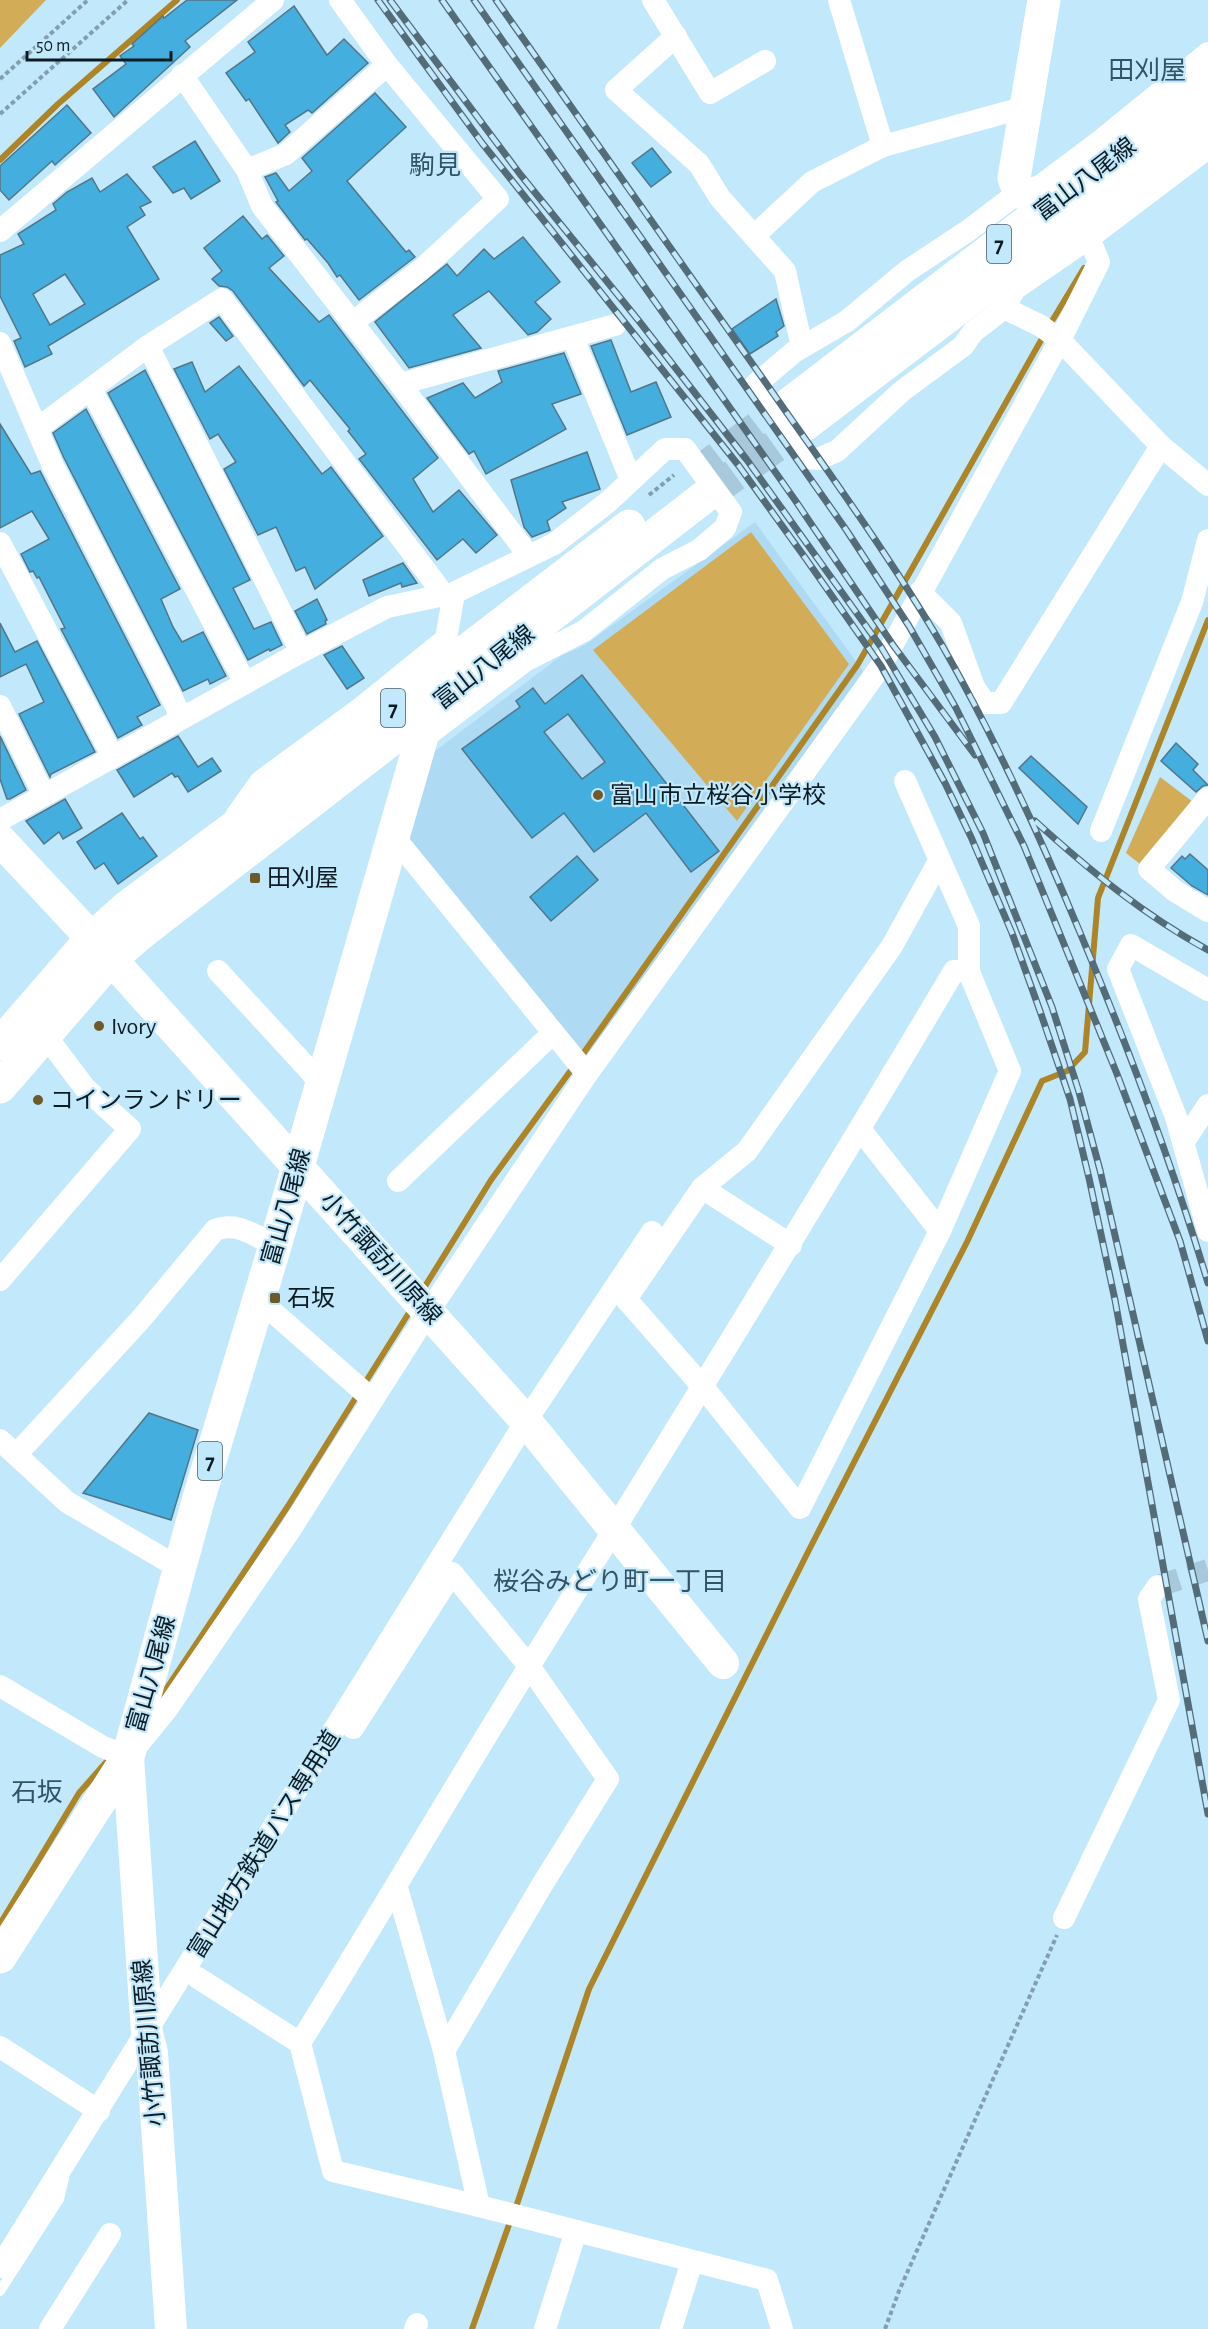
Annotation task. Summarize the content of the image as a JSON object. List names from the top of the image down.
{
  "streets": {
    "main road": ["富山八尾線", "7", "小竹諏訪川原線"],
    "street": ["富山地方鉄道バス専用道"]
  },
  "crossings": [
    ["富山八尾線", "小竹諏訪川原線"],
    ["小竹諏訪川原線", "富山地方鉄道バス専用道"]
  ],
  "districts": [
    "田刈屋",
    "駒見",
    "桜谷みどり町一丁目",
    "石坂"
  ],
  "places": {
    "other": ["富山市立桜谷小学校", "Ivory", "コインランドリー"],
    "transit": ["田刈屋", "石坂"]
  },
  "scale_bar": "50 m"
}
